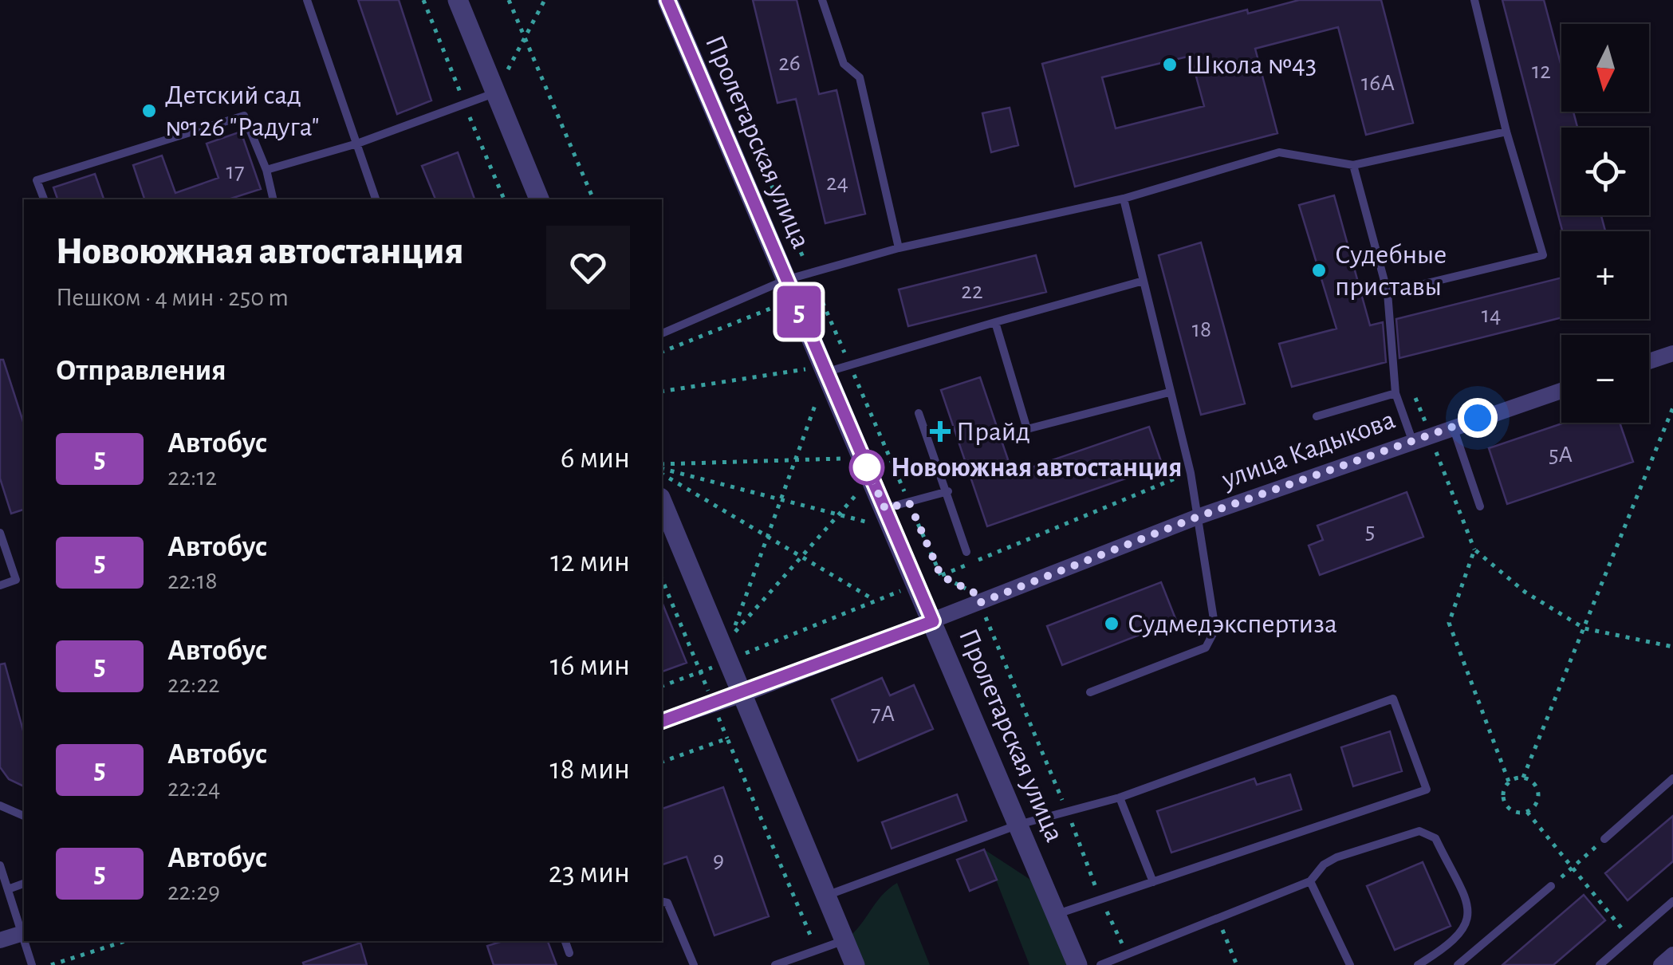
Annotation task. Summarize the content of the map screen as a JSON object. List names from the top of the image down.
{
  "streets": {
    "street": ["Пролетарская улица", "улица Кадыкова"]
  },
  "crossings": [
    ["Пролетарская улица", "улица Кадыкова"]
  ],
  "places": {
    "other": [
      "Школа №43",
      "Детский сад №126 \"Радуга\"",
      "Судебные приставы",
      "Новоюжная автостанция",
      "Судмедэкспертиза"
    ],
    "health": ["Прайд"]
  },
  "lines": ["bus line 5"],
  "house_numbers": [
    "26",
    "12",
    "16А",
    "17",
    "24",
    "22",
    "14",
    "18",
    "5А",
    "5",
    "7А",
    "9"
  ],
  "north": "bottom",
  "page": {
    "on_map": "5",
    "map_buttons": ["+", "−"],
    "heading": [
      ["Новоюжная автостанция", "Пешком · 4 мин · 250 m"],
      "Отправления"
    ],
    "list": [
      {
        "mark": "5",
        "name": "Автобус",
        "note": "22:12",
        "value": "6 мин"
      },
      {
        "mark": "5",
        "name": "Автобус",
        "note": "22:18",
        "value": "12 мин"
      },
      {
        "mark": "5",
        "name": "Автобус",
        "note": "22:22",
        "value": "16 мин"
      },
      {
        "mark": "5",
        "name": "Автобус",
        "note": "22:24",
        "value": "18 мин"
      },
      {
        "mark": "5",
        "name": "Автобус",
        "note": "22:29",
        "value": "23 мин"
      }
    ]
  }
}
